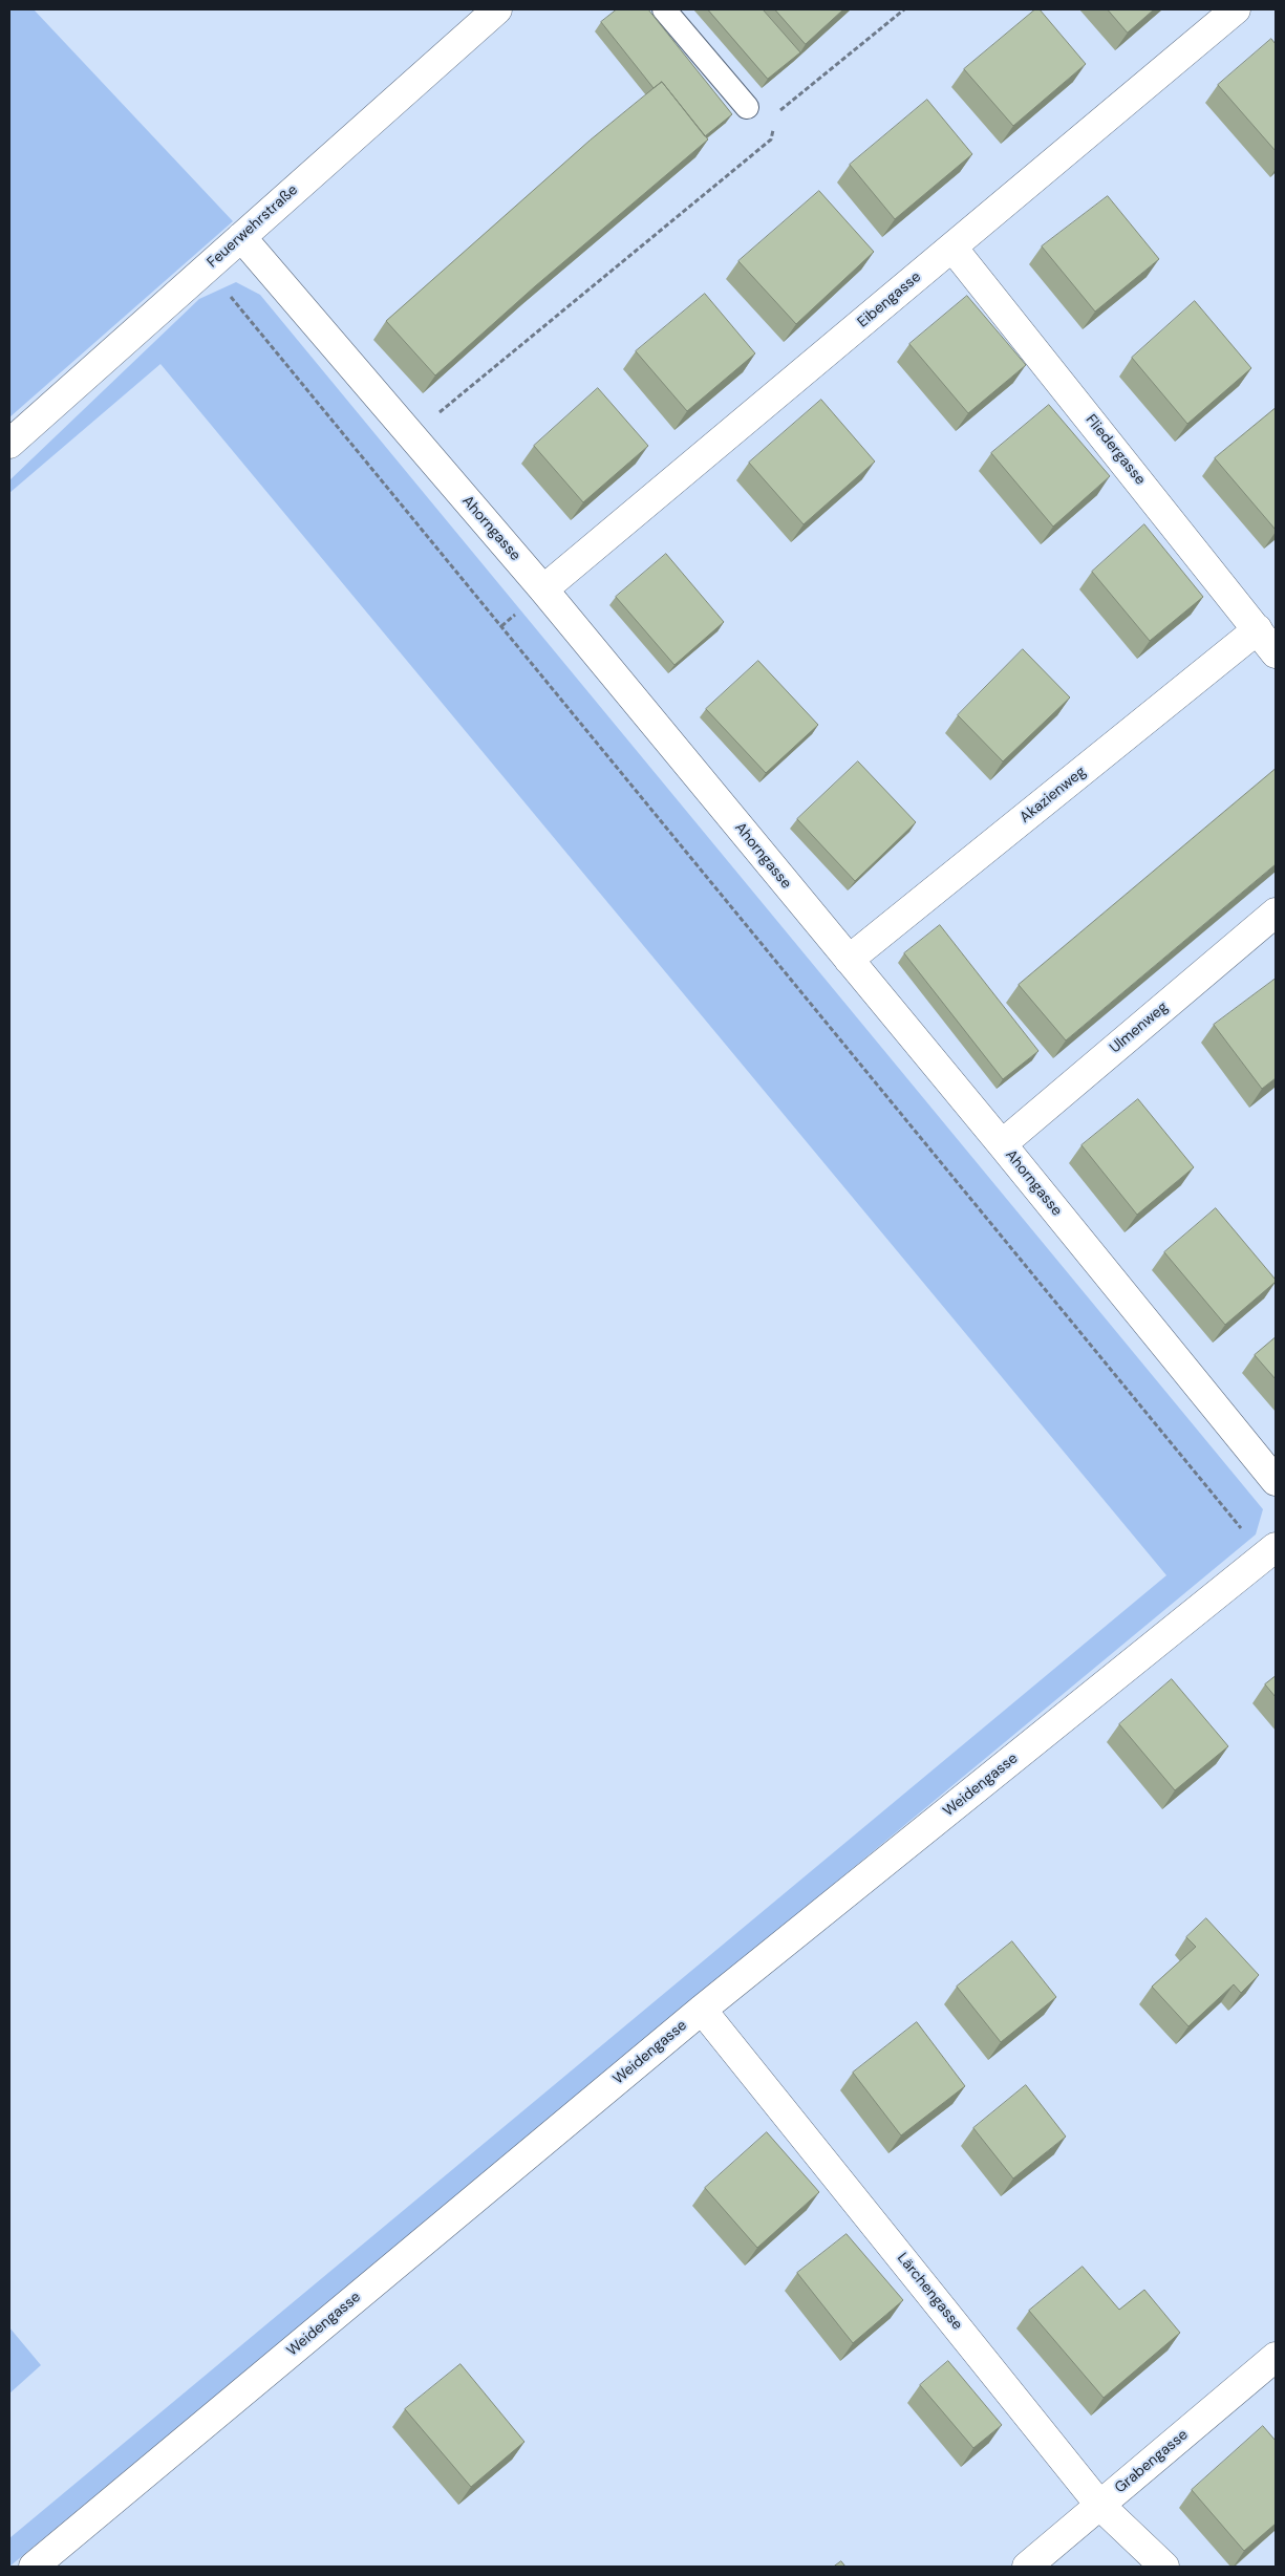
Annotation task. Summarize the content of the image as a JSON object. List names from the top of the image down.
{
  "streets": {
    "street": [
      "Feuerwehrstraße",
      "Eibengasse",
      "Fliedergasse",
      "Ahorngasse",
      "Akazienweg",
      "Ulmenweg",
      "Weidengasse",
      "Lärchengasse",
      "Grabengasse"
    ]
  },
  "crossings": [
    ["Feuerwehrstraße", "Ahorngasse"],
    ["Eibengasse", "Fliedergasse"],
    ["Eibengasse", "Ahorngasse"],
    ["Fliedergasse", "Akazienweg"],
    ["Ahorngasse", "Akazienweg"],
    ["Ahorngasse", "Ulmenweg"],
    ["Weidengasse", "Lärchengasse"],
    ["Lärchengasse", "Grabengasse"]
  ]
}
